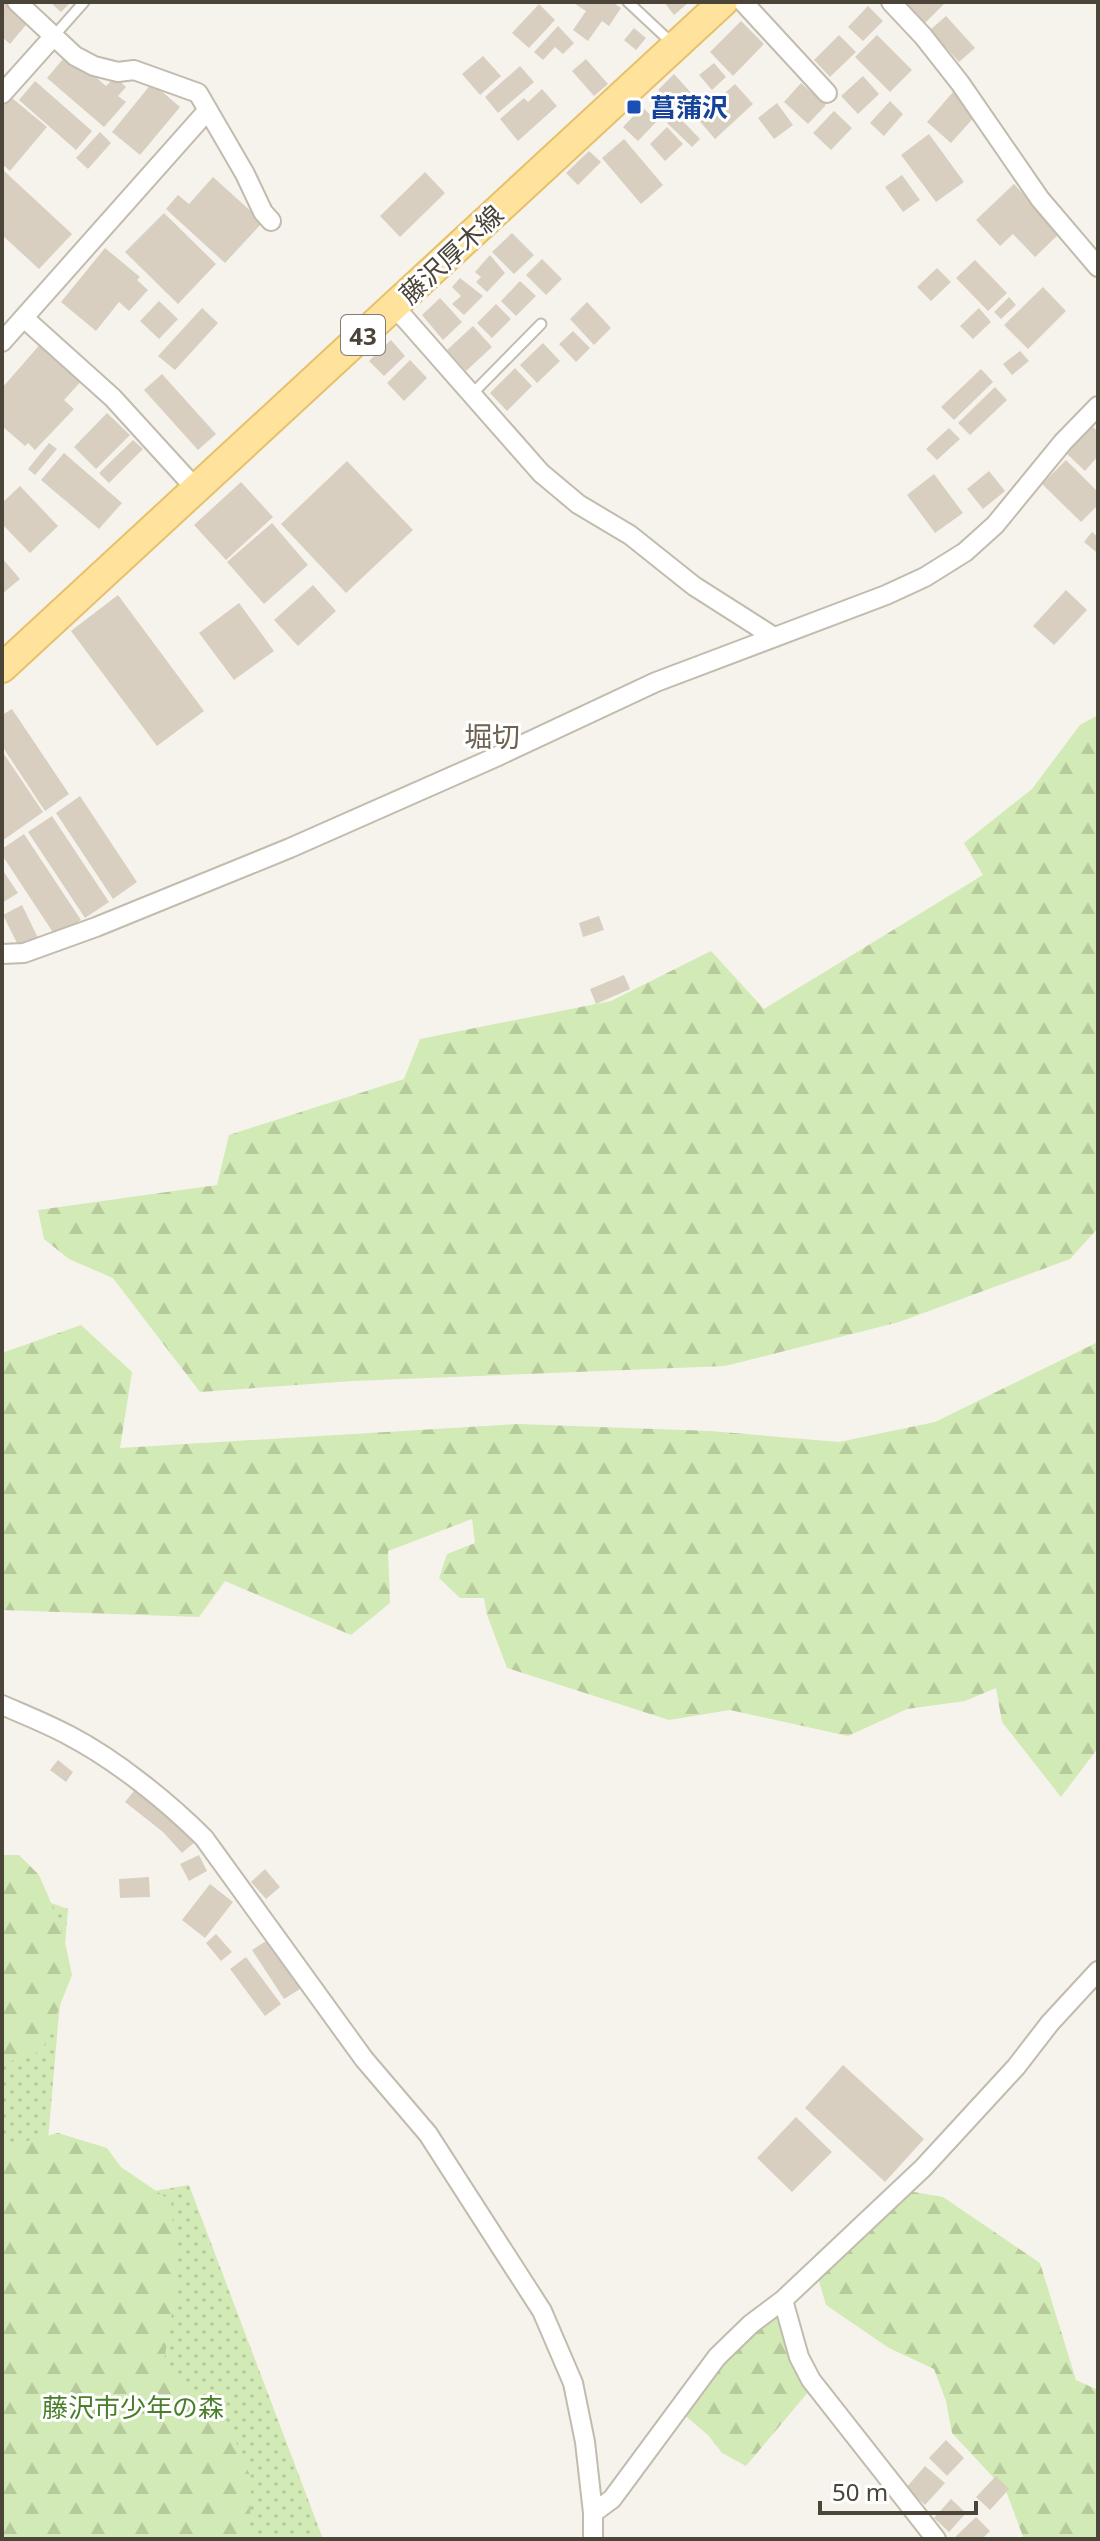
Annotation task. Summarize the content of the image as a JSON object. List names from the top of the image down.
{
  "streets": {
    "main road": ["藤沢厚木線", "43"]
  },
  "districts": ["堀切"],
  "parks": ["藤沢市少年の森"],
  "places": {
    "transit": ["菖蒲沢"]
  },
  "scale_bar": "50 m"
}
